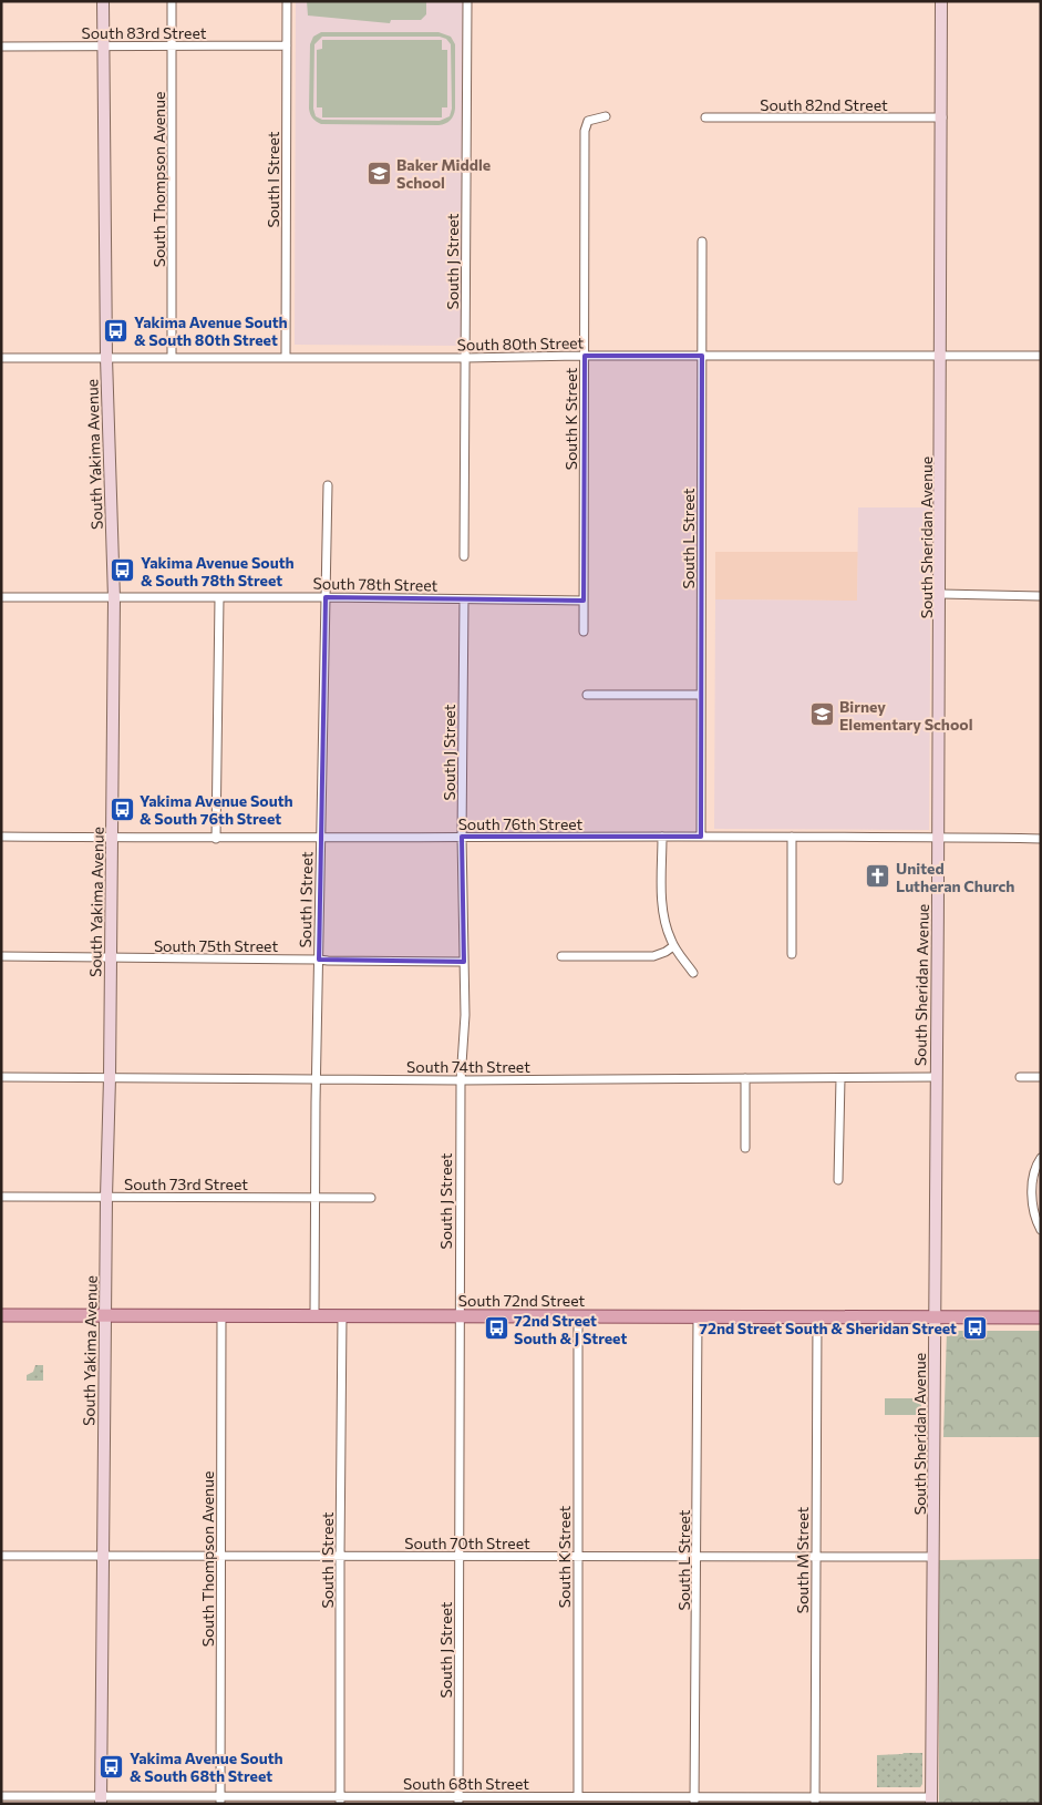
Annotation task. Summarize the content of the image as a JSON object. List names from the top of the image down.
{
  "streets": {
    "main road": ["South Yakima Avenue", "South Sheridan Avenue", "South 72nd Street"],
    "street": [
      "South 83rd Street",
      "South 82nd Street",
      "South Thompson Avenue",
      "South I Street",
      "South J Street",
      "South 80th Street",
      "South K Street",
      "South L Street",
      "South 78th Street",
      "South 76th Street",
      "South 75th Street",
      "South 74th Street",
      "South 73rd Street",
      "South 70th Street",
      "South M Street",
      "South 68th Street"
    ]
  },
  "crossings": [
    ["South 83rd Street", "South Thompson Avenue"],
    ["South 83rd Street", "South I Street"],
    ["South 83rd Street", "South Yakima Avenue"],
    ["South 82nd Street", "South Sheridan Avenue"],
    ["South Thompson Avenue", "South 80th Street"],
    ["South Thompson Avenue", "South 72nd Street"],
    ["South Thompson Avenue", "South 70th Street"],
    ["South Thompson Avenue", "South 68th Street"],
    ["South I Street", "South 80th Street"],
    ["South I Street", "South 78th Street"],
    ["South I Street", "South 76th Street"],
    ["South I Street", "South 75th Street"],
    ["South I Street", "South 74th Street"],
    ["South I Street", "South 73rd Street"],
    ["South I Street", "South 72nd Street"],
    ["South I Street", "South 70th Street"],
    ["South I Street", "South 68th Street"],
    ["South J Street", "South 80th Street"],
    ["South J Street", "South 78th Street"],
    ["South J Street", "South 76th Street"],
    ["South J Street", "South 75th Street"],
    ["South J Street", "South 74th Street"],
    ["South J Street", "South 72nd Street"],
    ["South J Street", "South 70th Street"],
    ["South J Street", "South 68th Street"],
    ["South 80th Street", "South K Street"],
    ["South 80th Street", "South Yakima Avenue"],
    ["South 80th Street", "South Sheridan Avenue"],
    ["South 80th Street", "South L Street"],
    ["South K Street", "South 78th Street"],
    ["South K Street", "South 72nd Street"],
    ["South K Street", "South 70th Street"],
    ["South K Street", "South 68th Street"],
    ["South Yakima Avenue", "South 78th Street"],
    ["South Yakima Avenue", "South 76th Street"],
    ["South Yakima Avenue", "South 75th Street"],
    ["South Yakima Avenue", "South 74th Street"],
    ["South Yakima Avenue", "South 73rd Street"],
    ["South Yakima Avenue", "South 72nd Street"],
    ["South Yakima Avenue", "South 70th Street"],
    ["South Yakima Avenue", "South 68th Street"],
    ["South Sheridan Avenue", "South 76th Street"],
    ["South Sheridan Avenue", "South 74th Street"],
    ["South Sheridan Avenue", "South 72nd Street"],
    ["South Sheridan Avenue", "South 70th Street"],
    ["South Sheridan Avenue", "South 68th Street"],
    ["South L Street", "South 76th Street"],
    ["South L Street", "South 72nd Street"],
    ["South L Street", "South 70th Street"],
    ["South L Street", "South 68th Street"],
    ["South 72nd Street", "South M Street"],
    ["South 70th Street", "South M Street"],
    ["South M Street", "South 68th Street"]
  ],
  "places": {
    "school or university": ["Baker Middle School", "Birney Elementary School"],
    "bus stop": [
      "Yakima Avenue South & South 80th Street",
      "Yakima Avenue South & South 78th Street",
      "Yakima Avenue South & South 76th Street",
      "72nd Street South & Sheridan Street",
      "72nd Street South & J Street",
      "Yakima Avenue South & South 68th Street"
    ],
    "church": ["United Lutheran Church"]
  }
}
